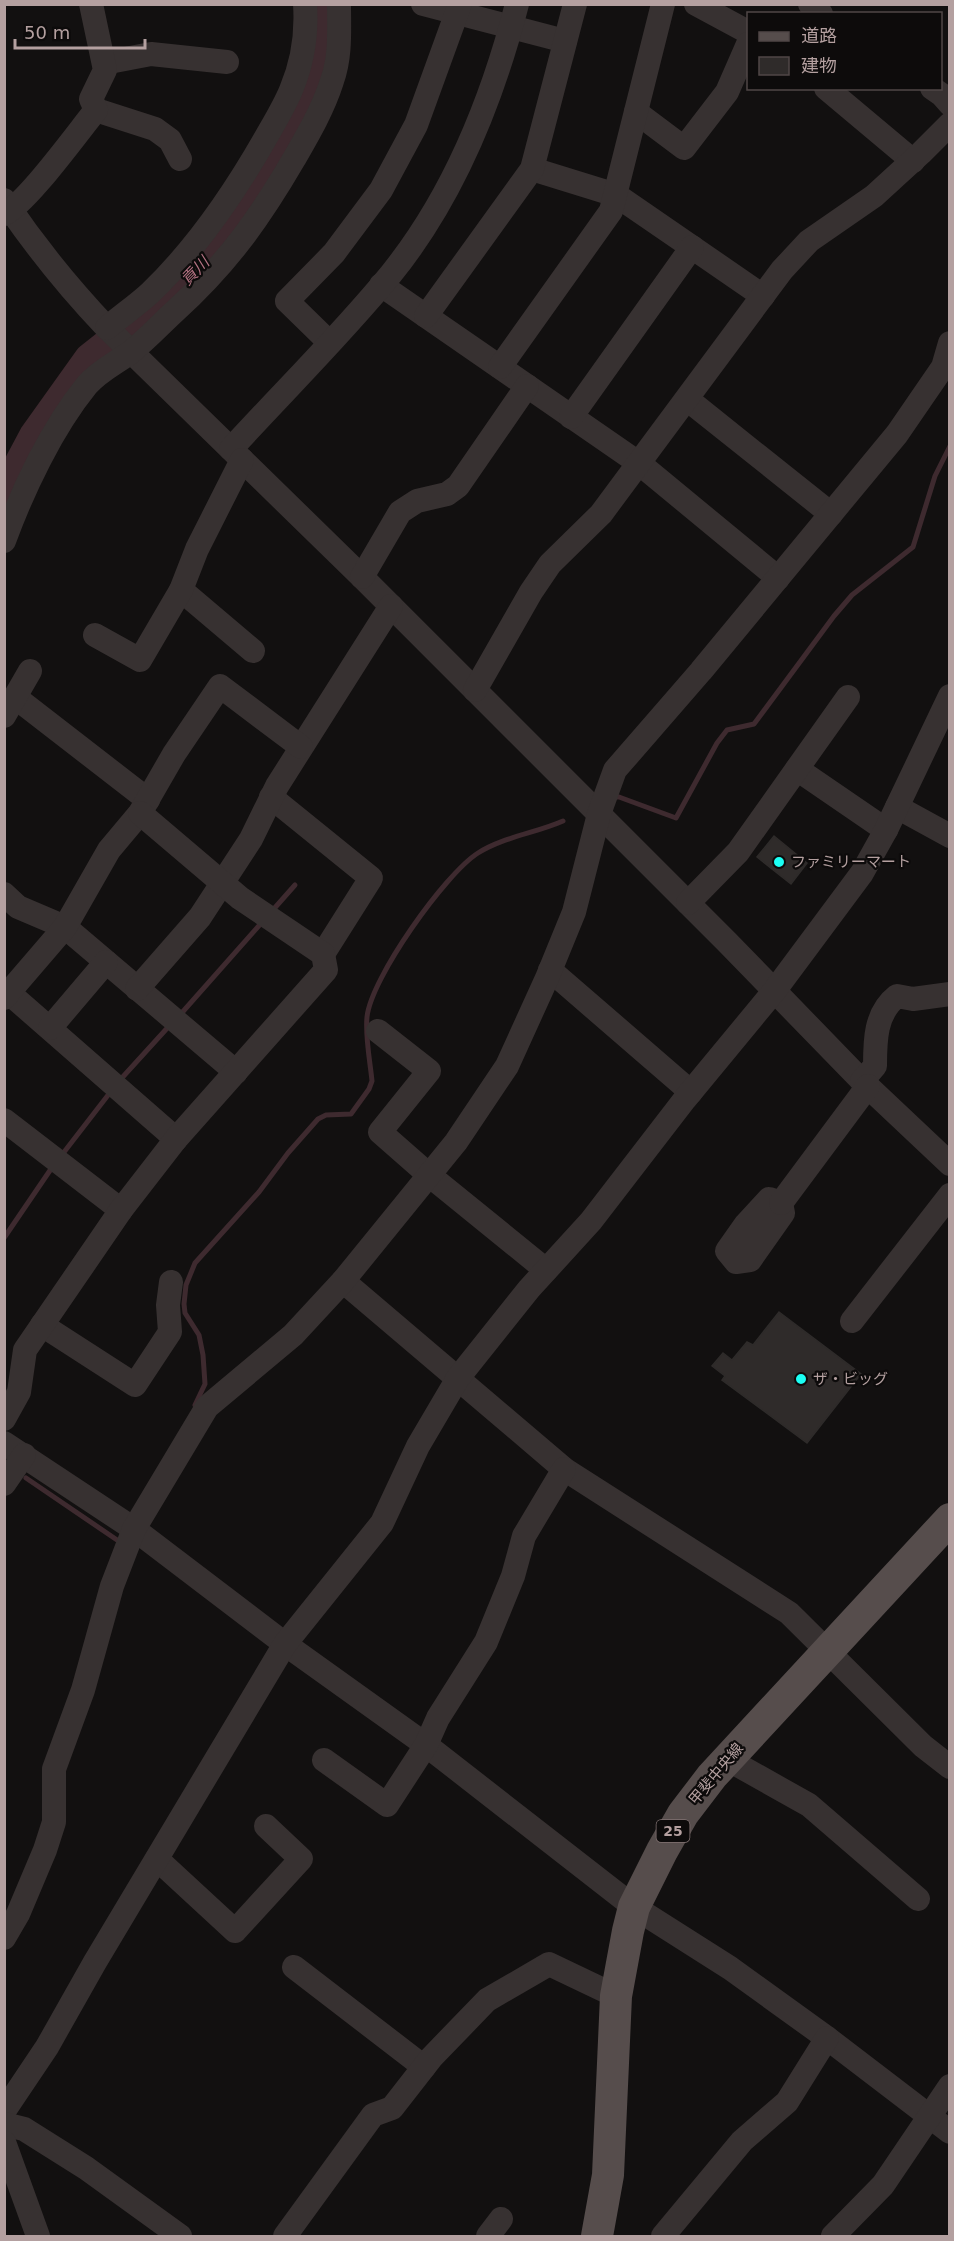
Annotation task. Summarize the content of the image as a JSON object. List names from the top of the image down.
{
  "streets": {
    "main road": ["甲斐中央線", "25"]
  },
  "water": ["貢川"],
  "places": ["ファミリーマート", "ザ・ビッグ"],
  "legend": ["道路", "建物"],
  "scale_bar": "50 m"
}
